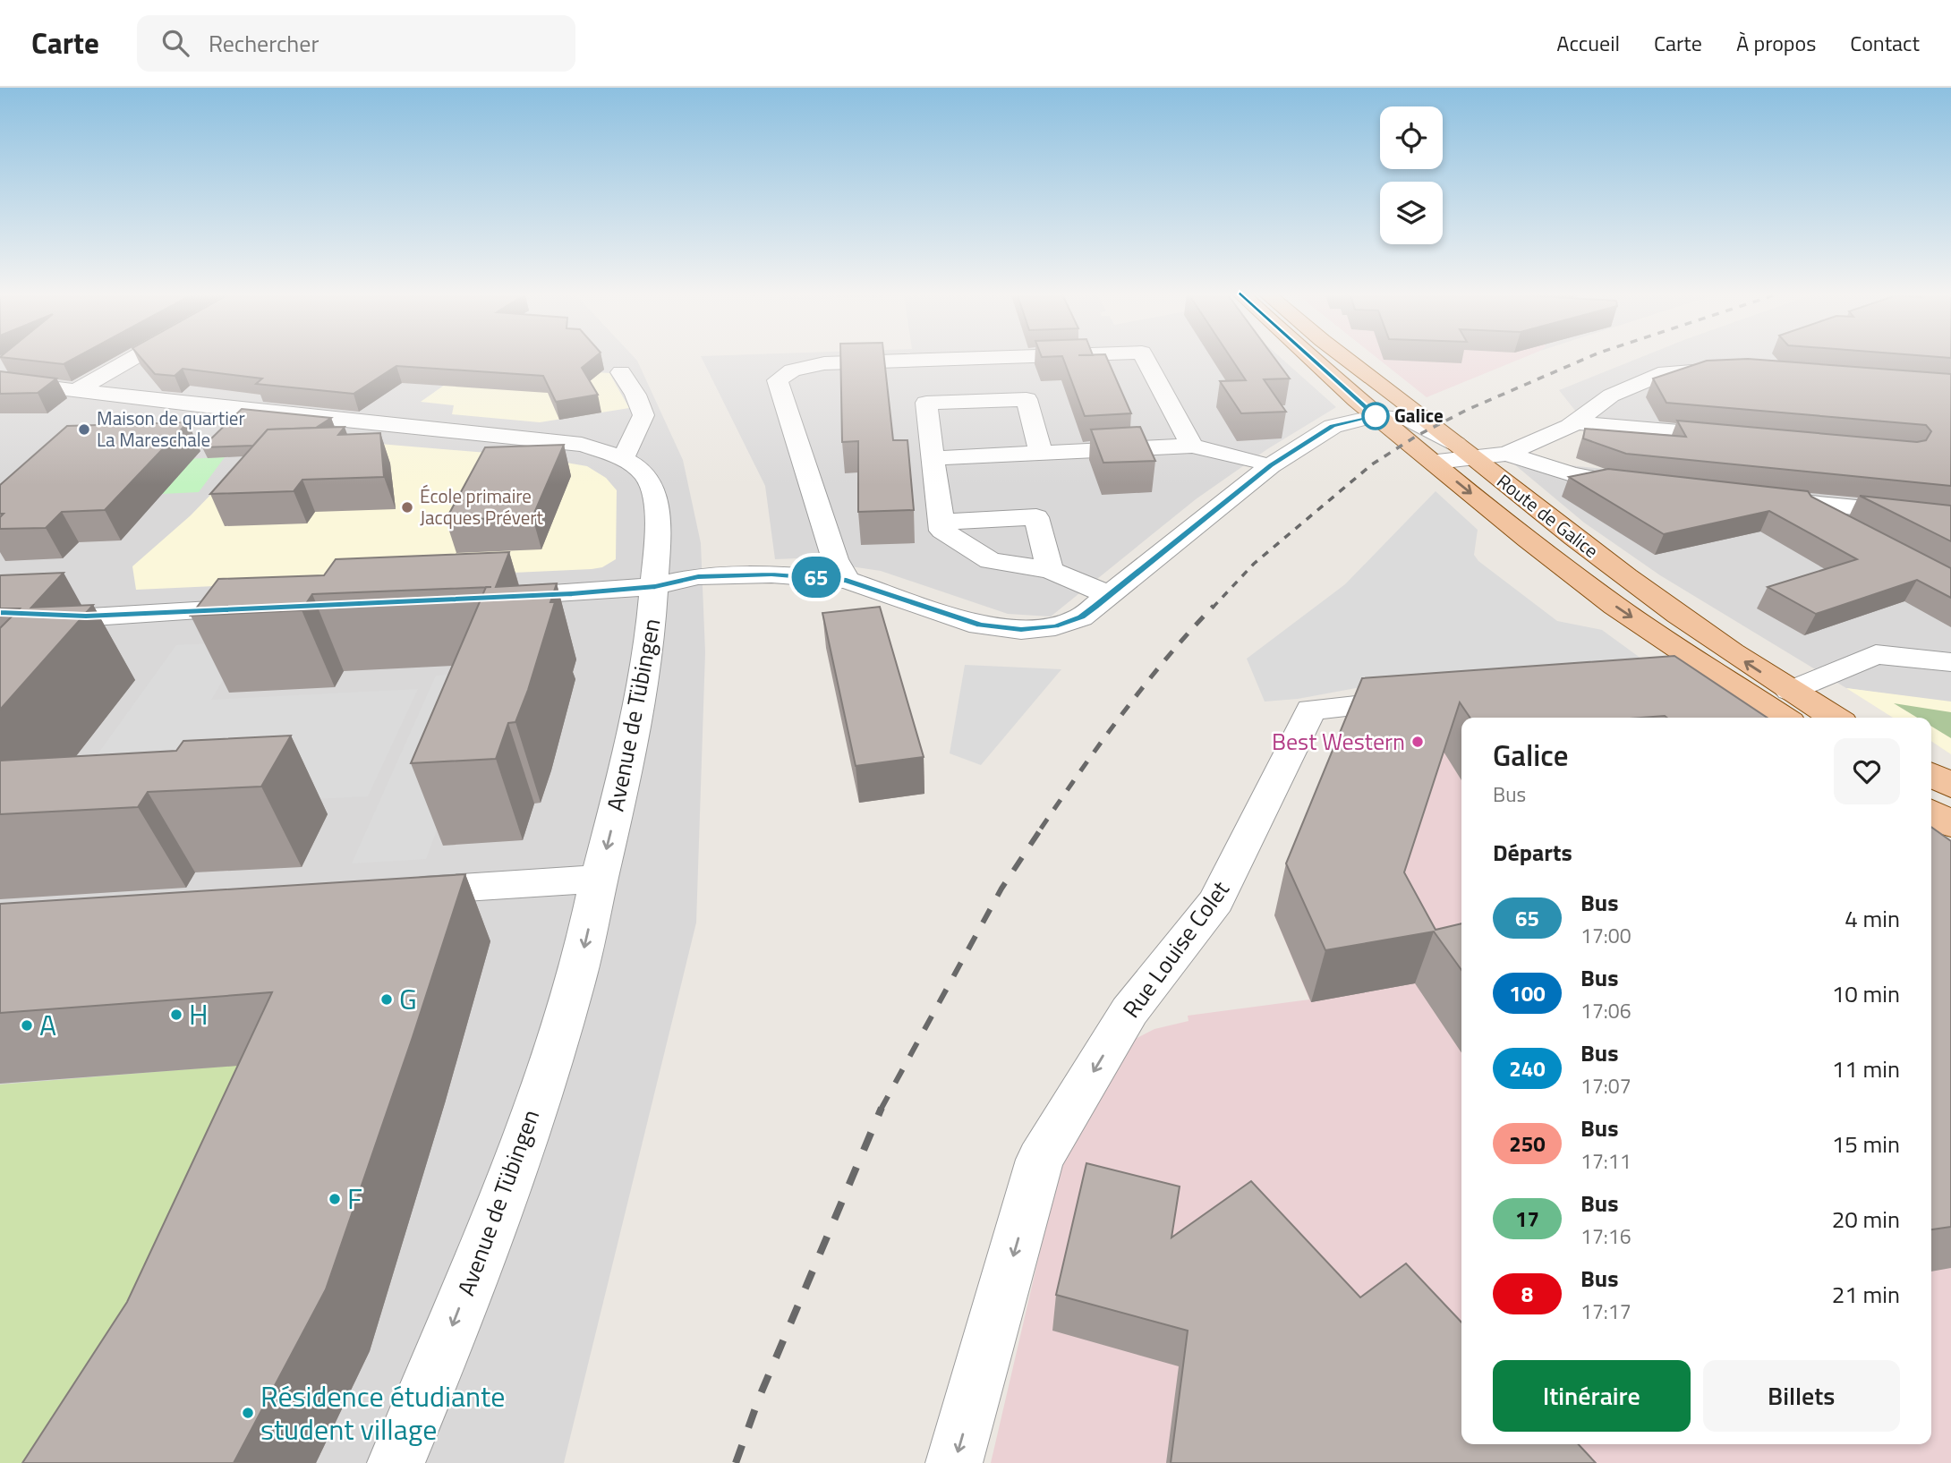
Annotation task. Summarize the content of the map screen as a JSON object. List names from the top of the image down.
{
  "streets": {
    "main road": ["Route de Galice"],
    "street": ["Avenue de Tübingen", "Rue Louise Colet"]
  },
  "one_way": ["Avenue de Tübingen"],
  "places": [
    "Galice",
    "Maison de quartier La Mareschale",
    "École primaire Jacques Prévert",
    "Best Western",
    "G",
    "H",
    "A",
    "F",
    "Résidence étudiante student village"
  ],
  "lines": ["bus line 65"],
  "page": {
    "header": "Carte",
    "search": "Rechercher",
    "nav": [
      "Accueil",
      "Carte",
      "À propos",
      "Contact"
    ],
    "on_map": "65",
    "heading": [
      ["Galice", "Bus"],
      "Départs"
    ],
    "list": [
      {
        "mark": "65",
        "name": "Bus",
        "note": "17:00",
        "value": "4 min"
      },
      {
        "mark": "100",
        "name": "Bus",
        "note": "17:06",
        "value": "10 min"
      },
      {
        "mark": "240",
        "name": "Bus",
        "note": "17:07",
        "value": "11 min"
      },
      {
        "mark": "250",
        "name": "Bus",
        "note": "17:11",
        "value": "15 min"
      },
      {
        "mark": "17",
        "name": "Bus",
        "note": "17:16",
        "value": "20 min"
      },
      {
        "mark": "8",
        "name": "Bus",
        "note": "17:17",
        "value": "21 min"
      }
    ],
    "buttons": ["Itinéraire", "Billets"]
  }
}
